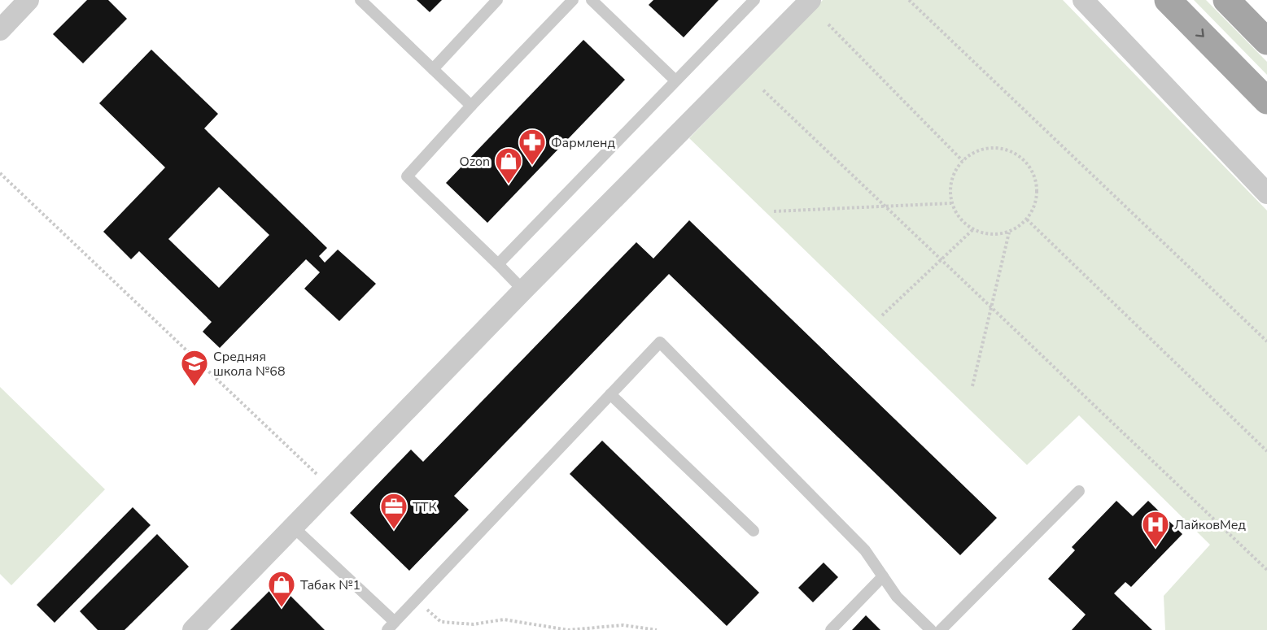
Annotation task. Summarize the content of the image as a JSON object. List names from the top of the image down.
{
  "places": {
    "pharmacy": ["Фармленд"],
    "shop": ["Ozon", "Табак №1"],
    "school or university": ["Средняя школа №68"],
    "office": ["ТТК"],
    "hospital": ["ЛайковМед"]
  }
}
